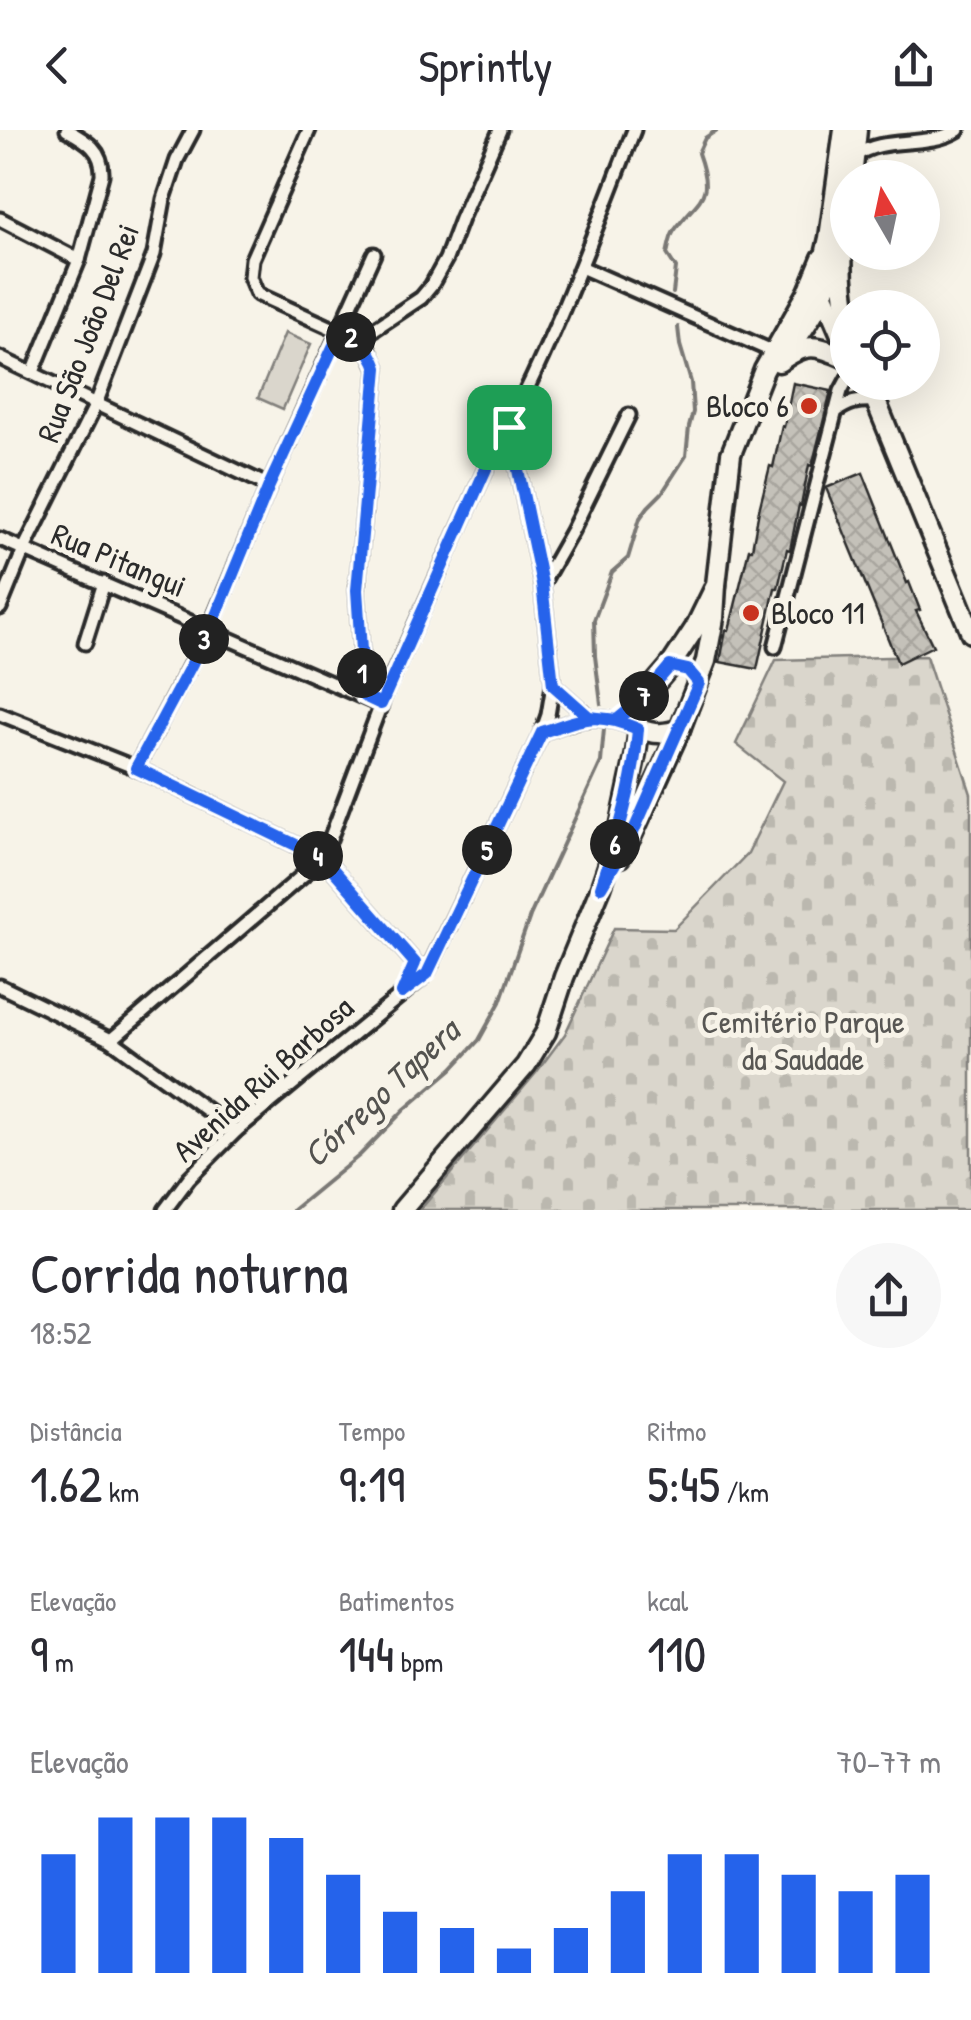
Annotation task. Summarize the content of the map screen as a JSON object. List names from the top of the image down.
{
  "streets": {
    "street": ["Rua São João Del Rei", "Rua Pitangui", "Avenida Rui Barbosa"]
  },
  "crossings": [
    ["Rua São João Del Rei", "Rua Pitangui"]
  ],
  "water": ["Córrego Tapera"],
  "parks": ["Cemitério Parque da Saudade"],
  "places": ["Bloco 6", "Bloco 11"],
  "north": "top",
  "page": {
    "header": "Sprintly",
    "pins": [
      "2",
      "3",
      "1",
      "7",
      "6",
      "5",
      "4"
    ],
    "heading": ["Corrida noturna", "18:52"],
    "stats": [
      ["Distância", "1.62 km"],
      ["Tempo", "9:19"],
      ["Ritmo", "5:45 /km"],
      ["Elevação", "9 m"],
      ["Batimentos", "144 bpm"],
      ["kcal", "110"]
    ],
    "chart": ["Elevação", "70–77 m"]
  }
}
